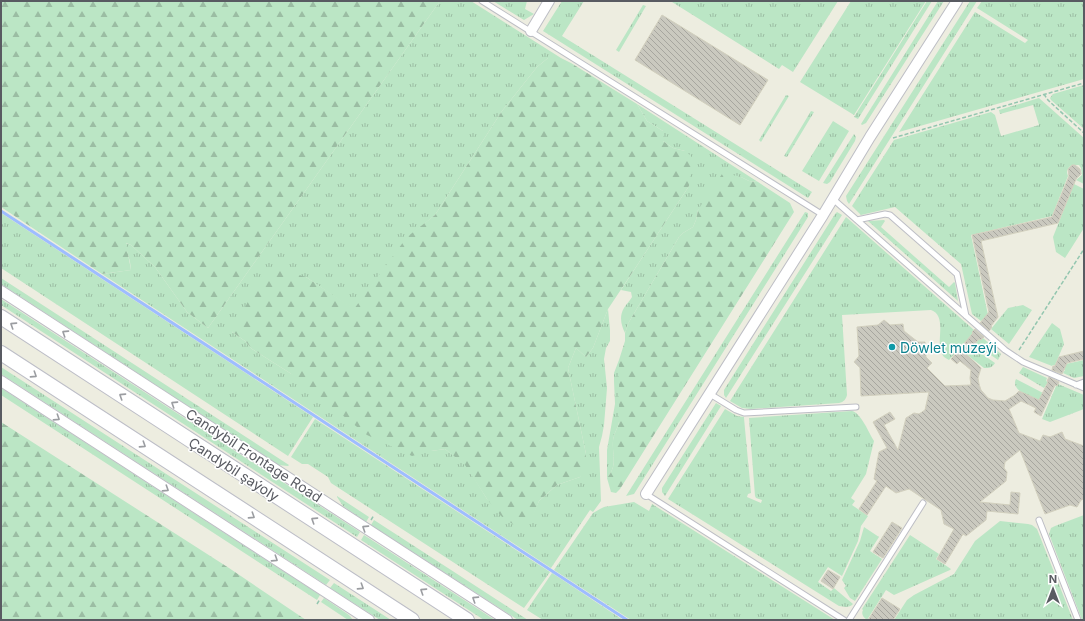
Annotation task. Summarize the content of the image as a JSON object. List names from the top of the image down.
{
  "streets": {
    "main road": ["Çandybil şaýoly"],
    "street": ["Candybil Frontage Road"]
  },
  "places": ["Döwlet muzeýi"],
  "north": "top"
}
